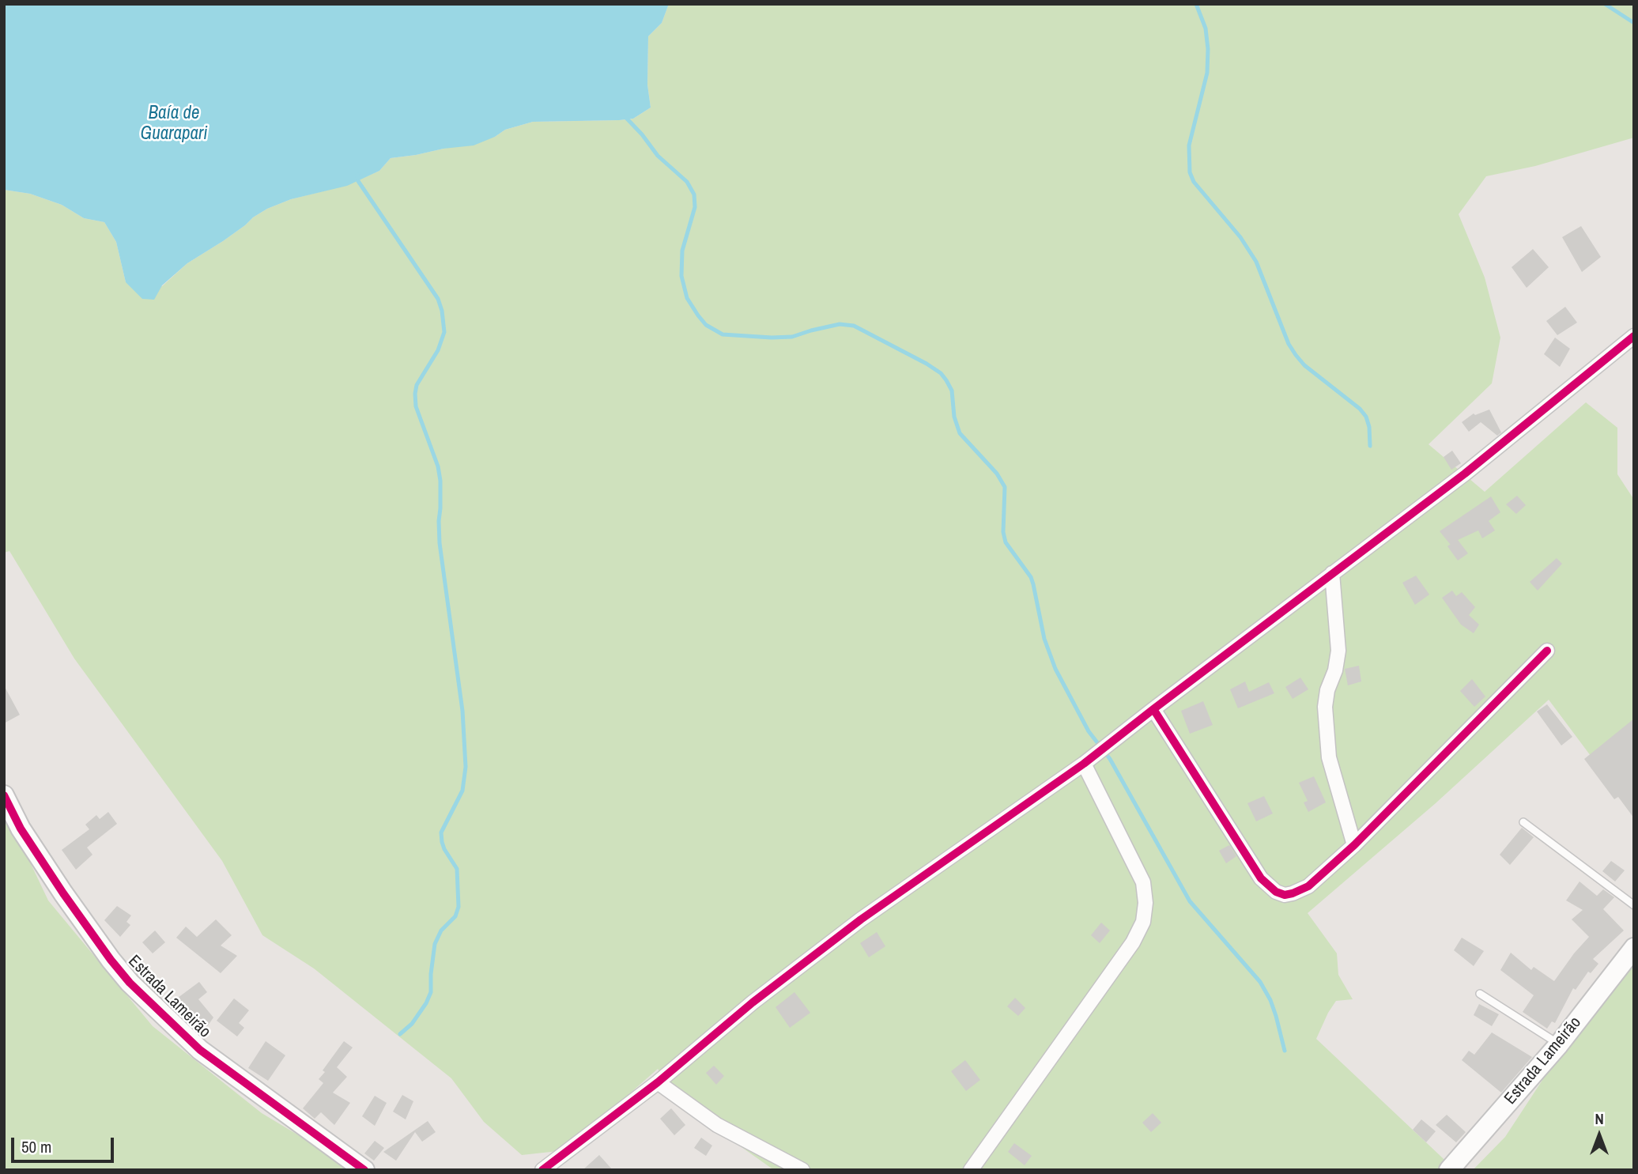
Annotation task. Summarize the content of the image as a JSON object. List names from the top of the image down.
{
  "streets": {
    "street": ["Estrada Lameirão"]
  },
  "water": ["Baía de Guarapari"],
  "scale_bar": "50 m",
  "north": "top"
}
